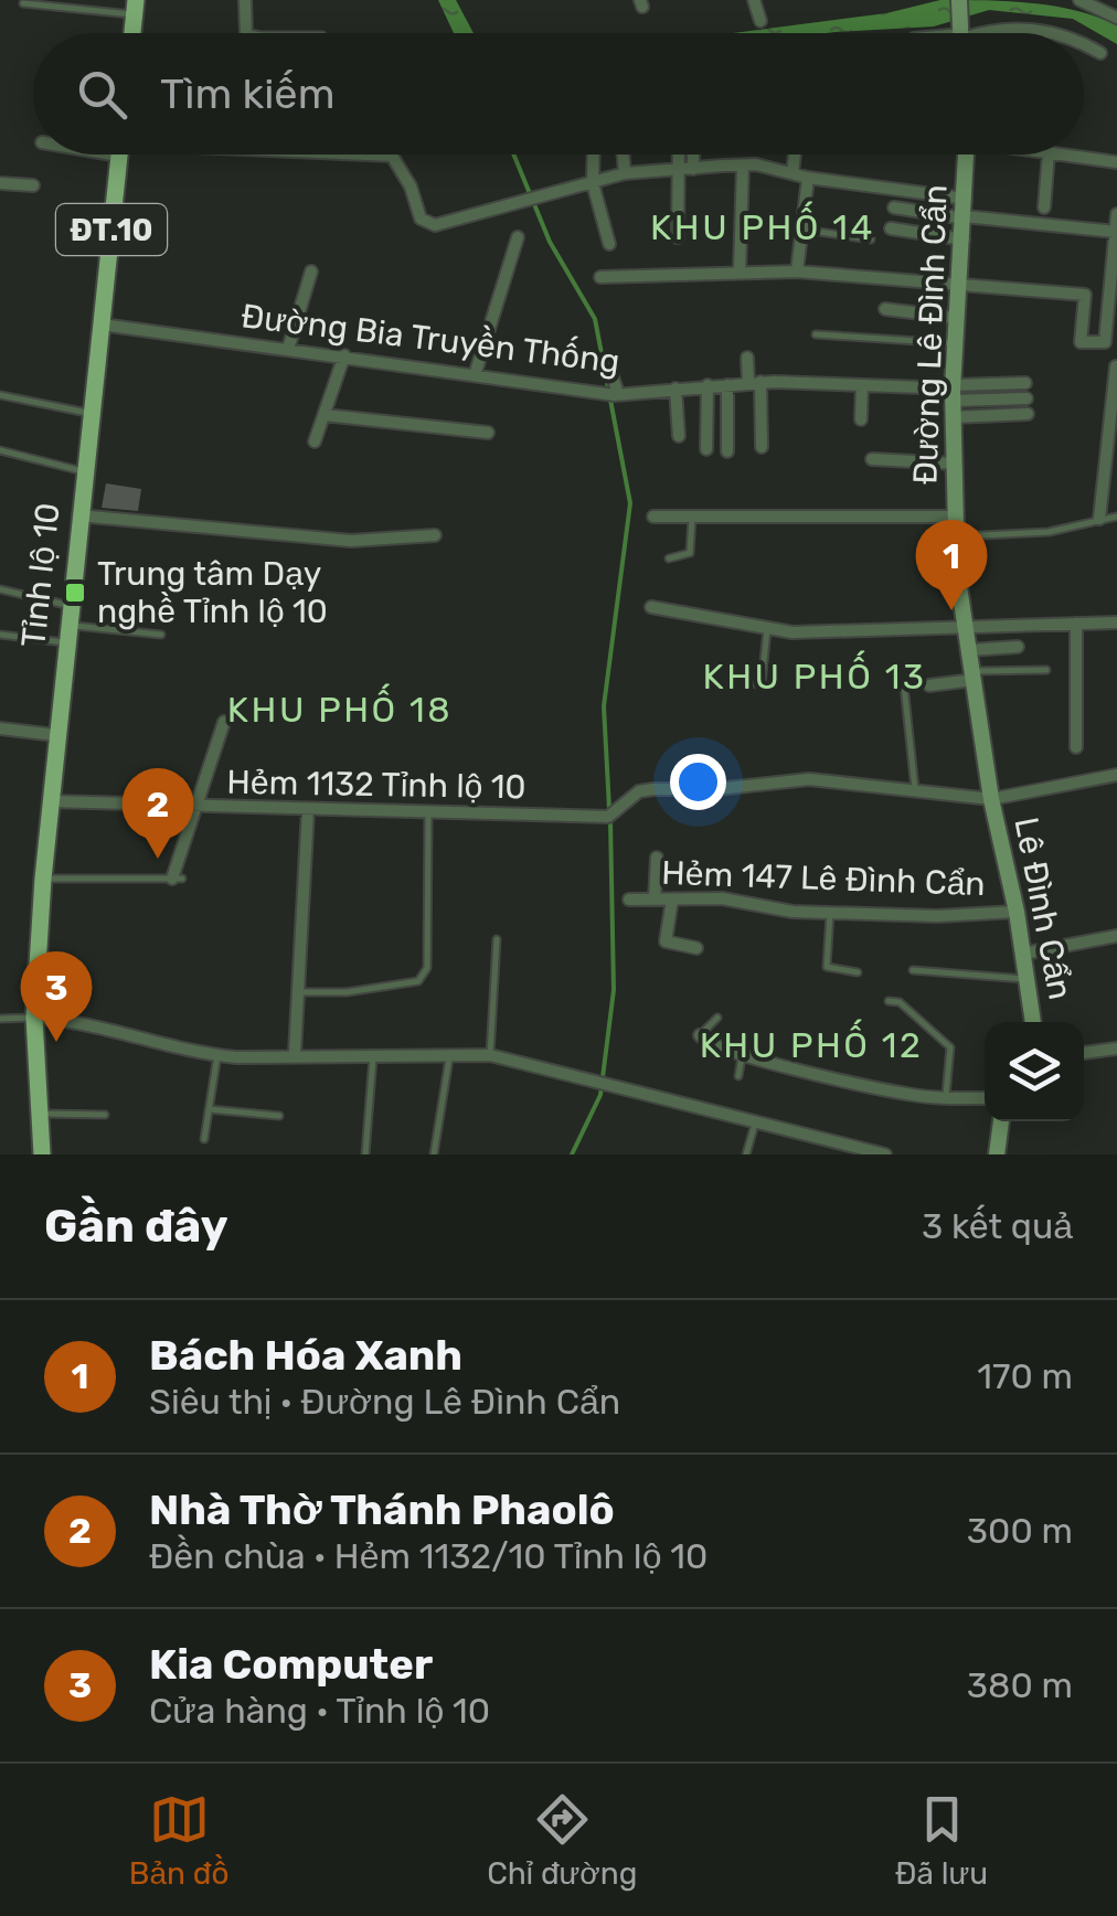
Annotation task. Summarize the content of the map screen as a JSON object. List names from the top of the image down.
{
  "streets": {
    "main road": ["ĐT.10", "Tỉnh lộ 10"],
    "street": [
      "Đường Lê Đình Cẩn",
      "Đường Bia Truyền Thống",
      "Hẻm 1132 Tỉnh lộ 10",
      "Hẻm 147 Lê Đình Cẩn",
      "Lê Đình Cẩn"
    ]
  },
  "crossings": [
    ["Đường Lê Đình Cẩn", "Đường Bia Truyền Thống"],
    ["Đường Lê Đình Cẩn", "Lê Đình Cẩn"],
    ["Đường Bia Truyền Thống", "Tỉnh lộ 10"],
    ["Tỉnh lộ 10", "Hẻm 1132 Tỉnh lộ 10"],
    ["Hẻm 147 Lê Đình Cẩn", "Lê Đình Cẩn"]
  ],
  "districts": [
    "KHU PHỐ 14",
    "KHU PHỐ 13",
    "KHU PHỐ 18",
    "KHU PHỐ 12"
  ],
  "places": {
    "transit": ["Trung tâm Dạy nghề Tỉnh lộ 10"]
  },
  "page": {
    "search": "Tìm kiếm",
    "pins": ["1", "2", "3"],
    "heading": ["Gần đây", "3 kết quả"],
    "list": [
      {
        "mark": "1",
        "name": "Bách Hóa Xanh",
        "note": "Siêu thị · Đường Lê Đình Cẩn",
        "value": "170 m"
      },
      {
        "mark": "2",
        "name": "Nhà Thờ Thánh Phaolô",
        "note": "Đền chùa · Hẻm 1132/10 Tỉnh lộ 10",
        "value": "300 m"
      },
      {
        "mark": "3",
        "name": "Kia Computer",
        "note": "Cửa hàng · Tỉnh lộ 10",
        "value": "380 m"
      }
    ],
    "nav": ["Bản đồ", "Chỉ đường", "Đã lưu"]
  }
}
